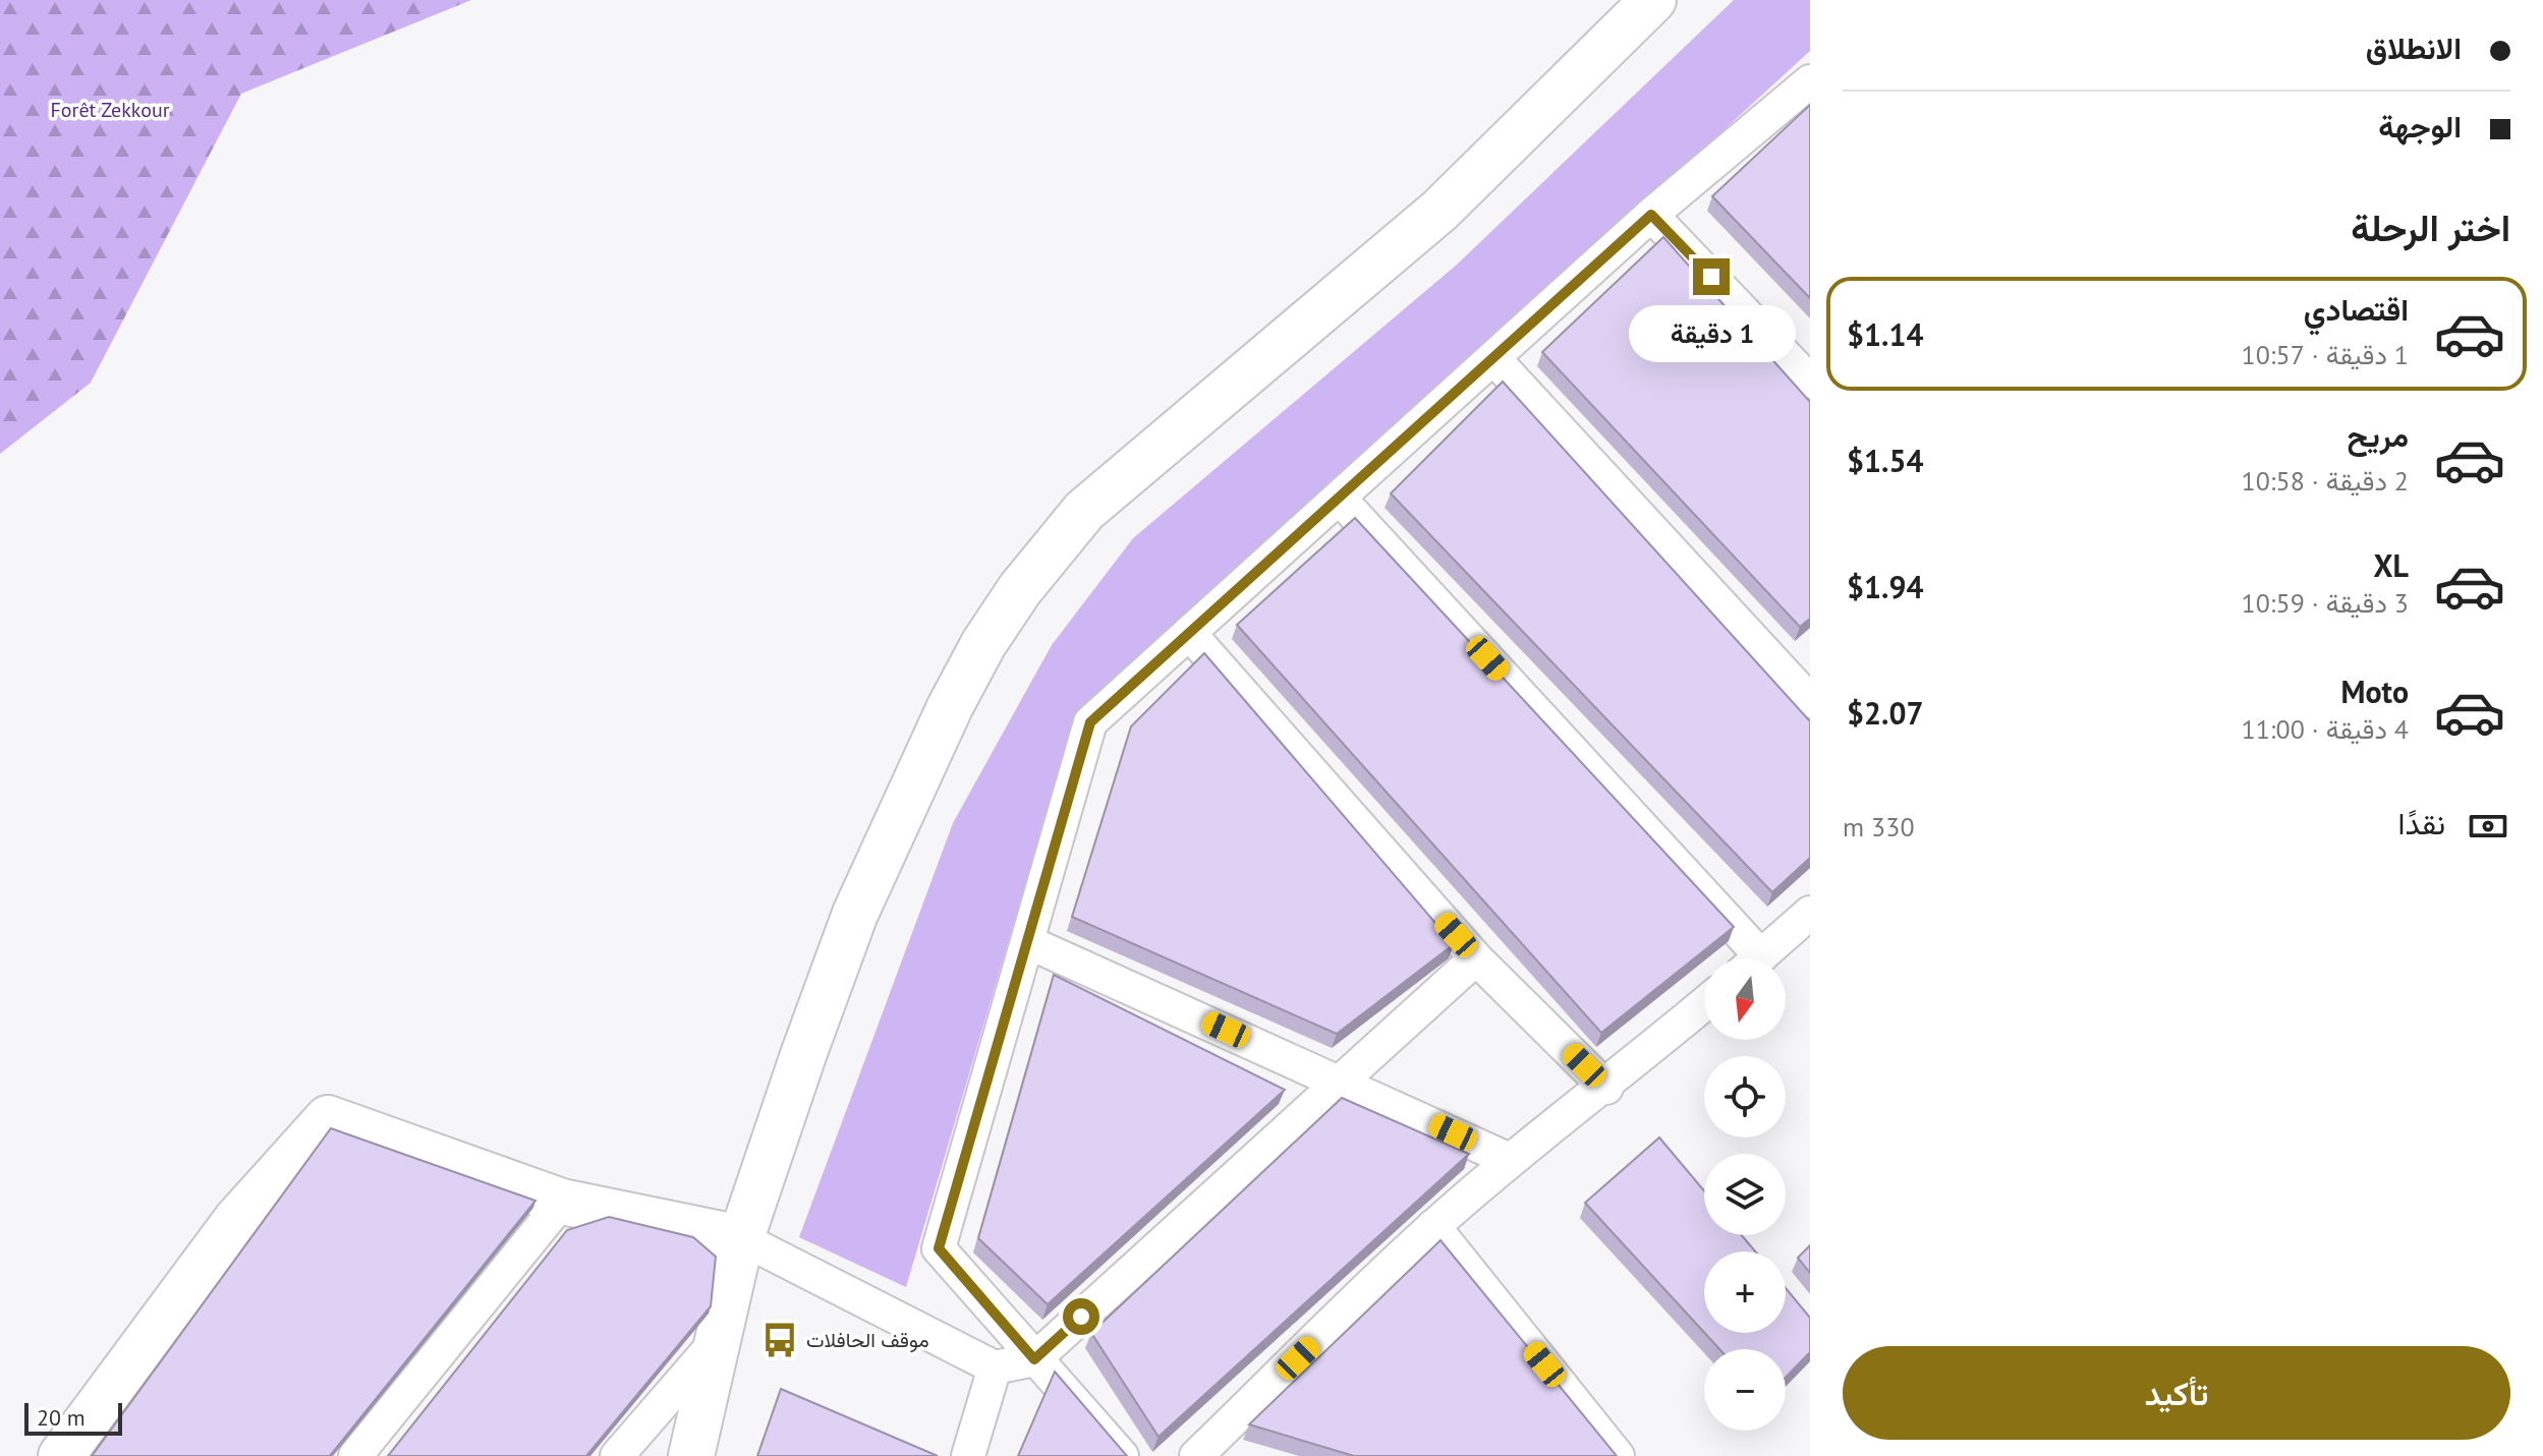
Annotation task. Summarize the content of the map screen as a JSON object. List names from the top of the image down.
{
  "parks": ["Forêt Zekkour"],
  "places": {
    "bus stop": ["موقف الحافلات"]
  },
  "scale_bar": "20 m",
  "north": "bottom",
  "page": {
    "banner": ["الانطلاق", "الوجهة"],
    "heading": "اختر الرحلة",
    "list": [
      {
        "name": "اقتصادي",
        "note": "1 دقيقة · 10:57",
        "value": "$1.14"
      },
      {
        "name": "مريح",
        "note": "2 دقيقة · 10:58",
        "value": "$1.54"
      },
      {
        "name": "XL",
        "note": "3 دقيقة · 10:59",
        "value": "$1.94"
      },
      {
        "name": "Moto",
        "note": "4 دقيقة · 11:00",
        "value": "$2.07"
      }
    ],
    "bubble": "1 دقيقة",
    "pay": ["نقدًا", "330 m"],
    "map_buttons": ["+", "−"],
    "buttons": "تأكيد",
    "scale": "20 m"
  }
}
